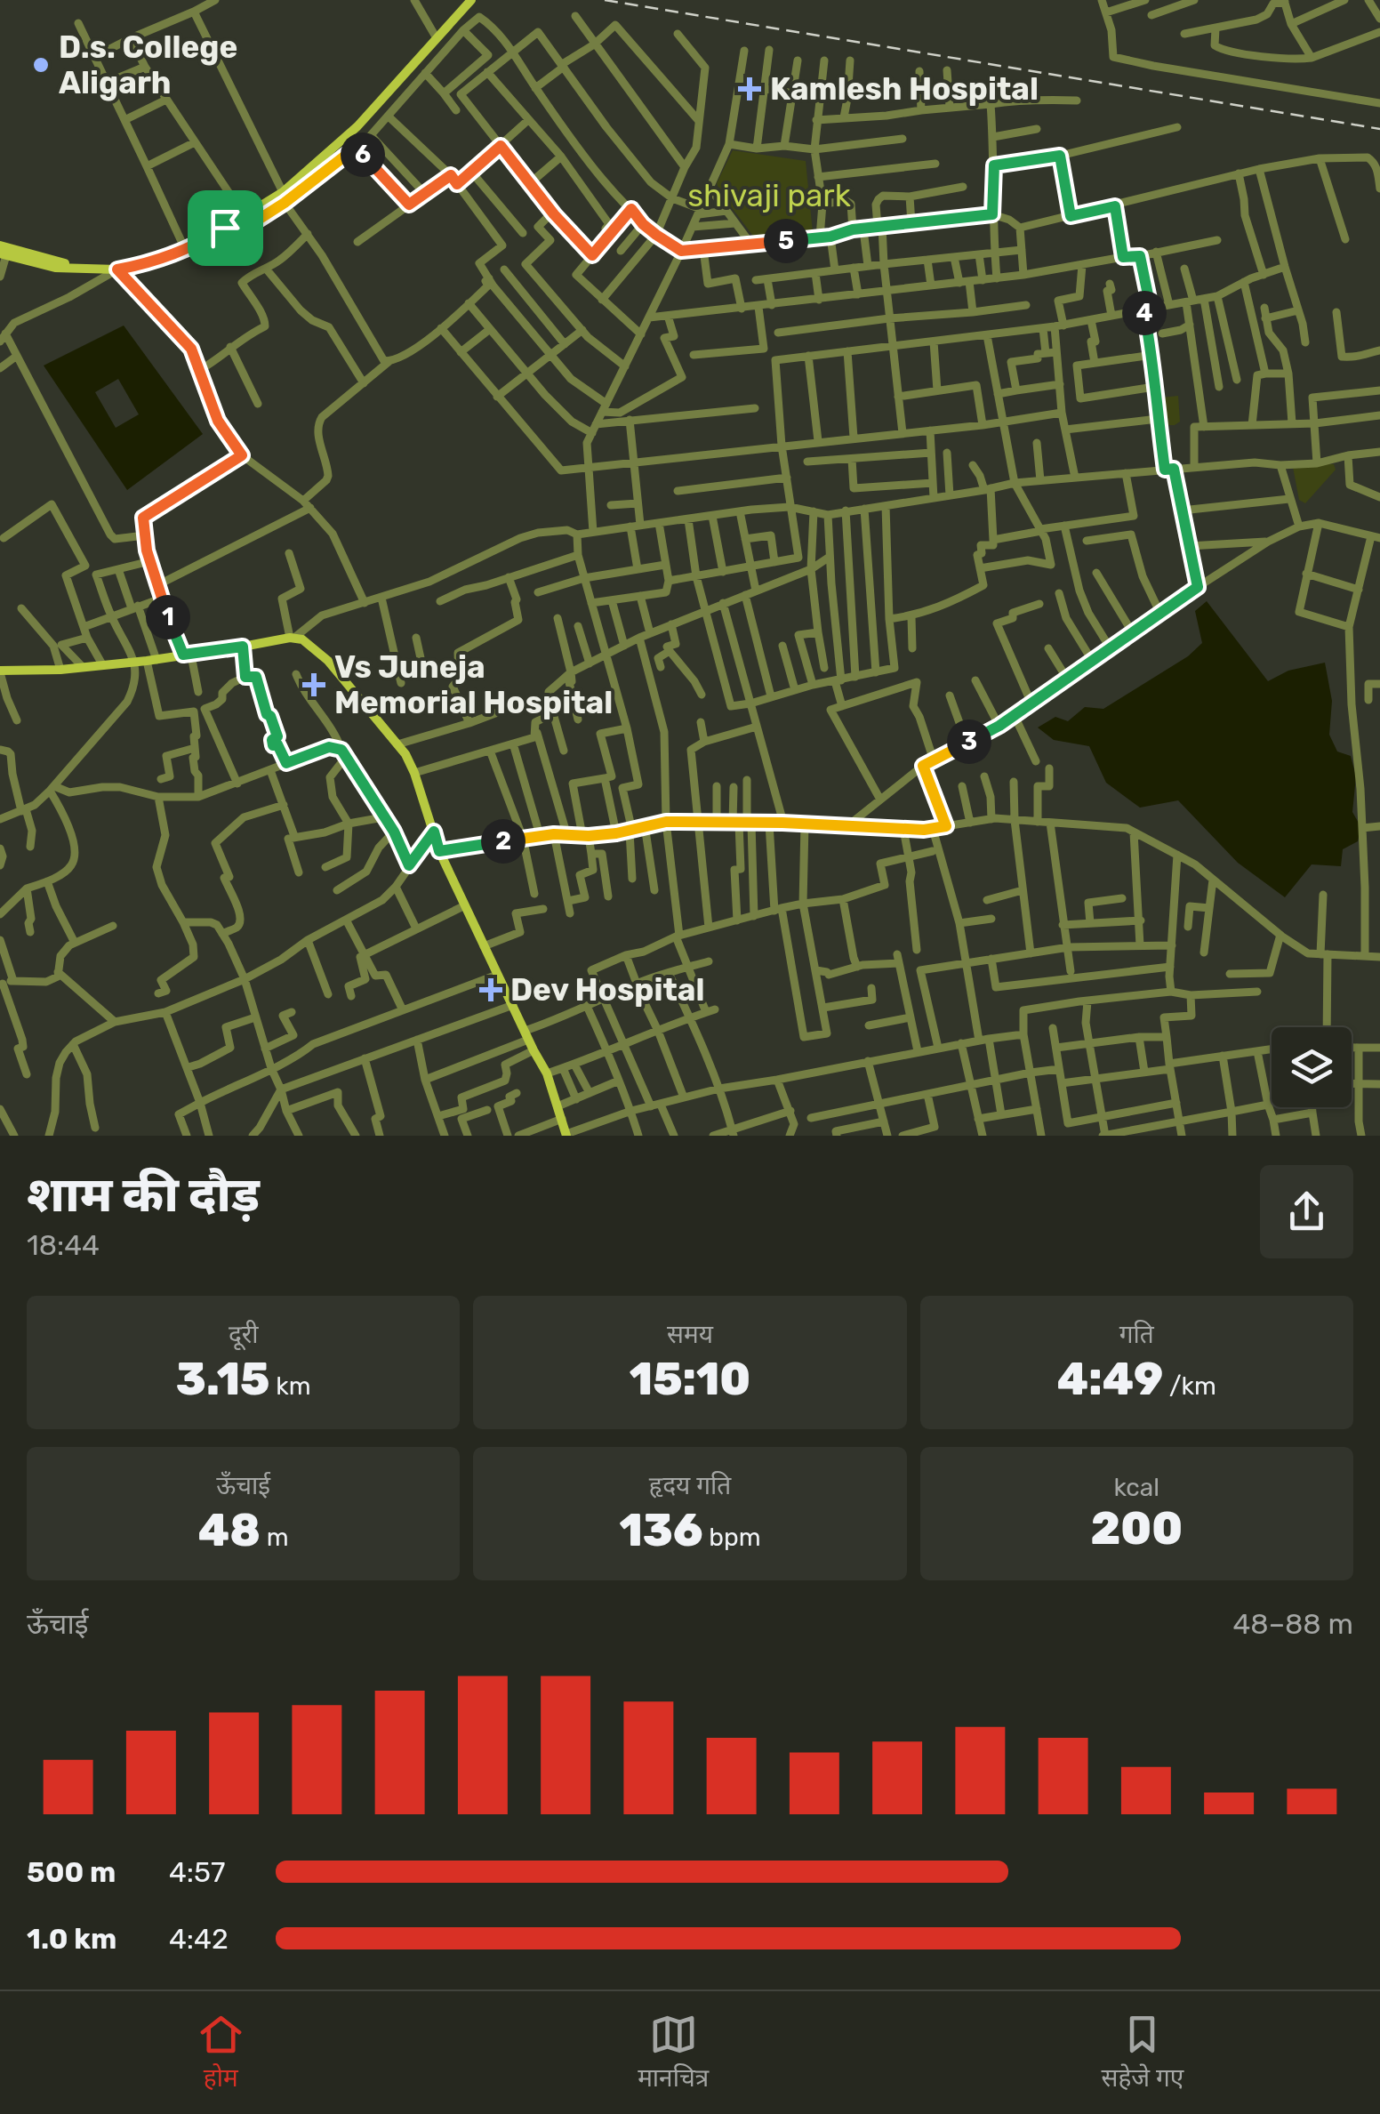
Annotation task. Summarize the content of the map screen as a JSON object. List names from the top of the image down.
{
  "parks": ["shivaji park"],
  "places": {
    "other": ["D.s. College Aligarh"],
    "health": ["Kamlesh Hospital", "Vs Juneja Memorial Hospital", "Dev Hospital"]
  },
  "page": {
    "pins": [
      "6",
      "5",
      "4",
      "1",
      "3",
      "2"
    ],
    "heading": ["शाम की दौड़", "18:44"],
    "stats": [
      ["दूरी", "3.15 km"],
      ["समय", "15:10"],
      ["गति", "4:49 /km"],
      ["ऊँचाई", "48 m"],
      ["हृदय गति", "136 bpm"],
      ["kcal", "200"]
    ],
    "chart": ["ऊँचाई", "48–88 m"],
    "list": [
      {
        "name": "500 m",
        "note": "4:57"
      },
      {
        "name": "1.0 km",
        "note": "4:42"
      }
    ],
    "tabs": ["होम", "मानचित्र", "सहेजे गए"]
  }
}
